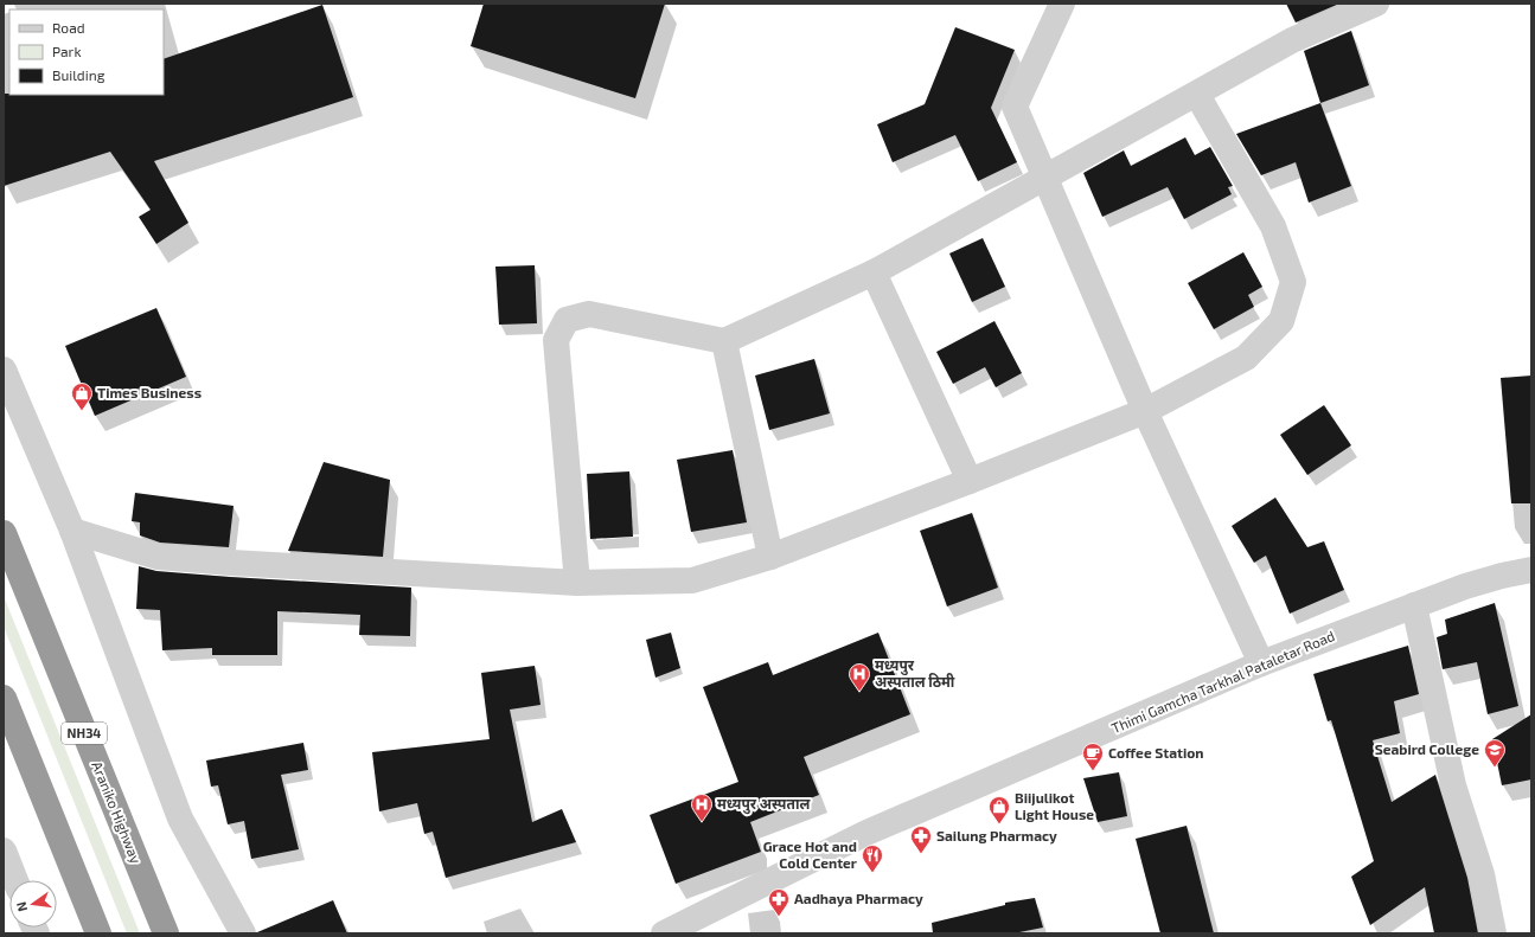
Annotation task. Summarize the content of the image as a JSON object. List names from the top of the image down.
{
  "streets": {
    "highway": ["NH34", "Araniko Highway"],
    "street": ["Thimi Gamcha Tarkhal Pataletar Road"]
  },
  "places": {
    "shop": ["Times Business", "Biijulikot Light House"],
    "hospital": ["मध्यपुर अस्पताल ठिमी", "मध्यपुर अस्पताल"],
    "school or university": ["Seabird College"],
    "cafe": ["Coffee Station"],
    "pharmacy": ["Sailung Pharmacy", "Aadhaya Pharmacy"],
    "restaurant": ["Grace Hot and Cold Center"]
  },
  "legend": ["Road", "Park", "Building"],
  "north": "left"
}
